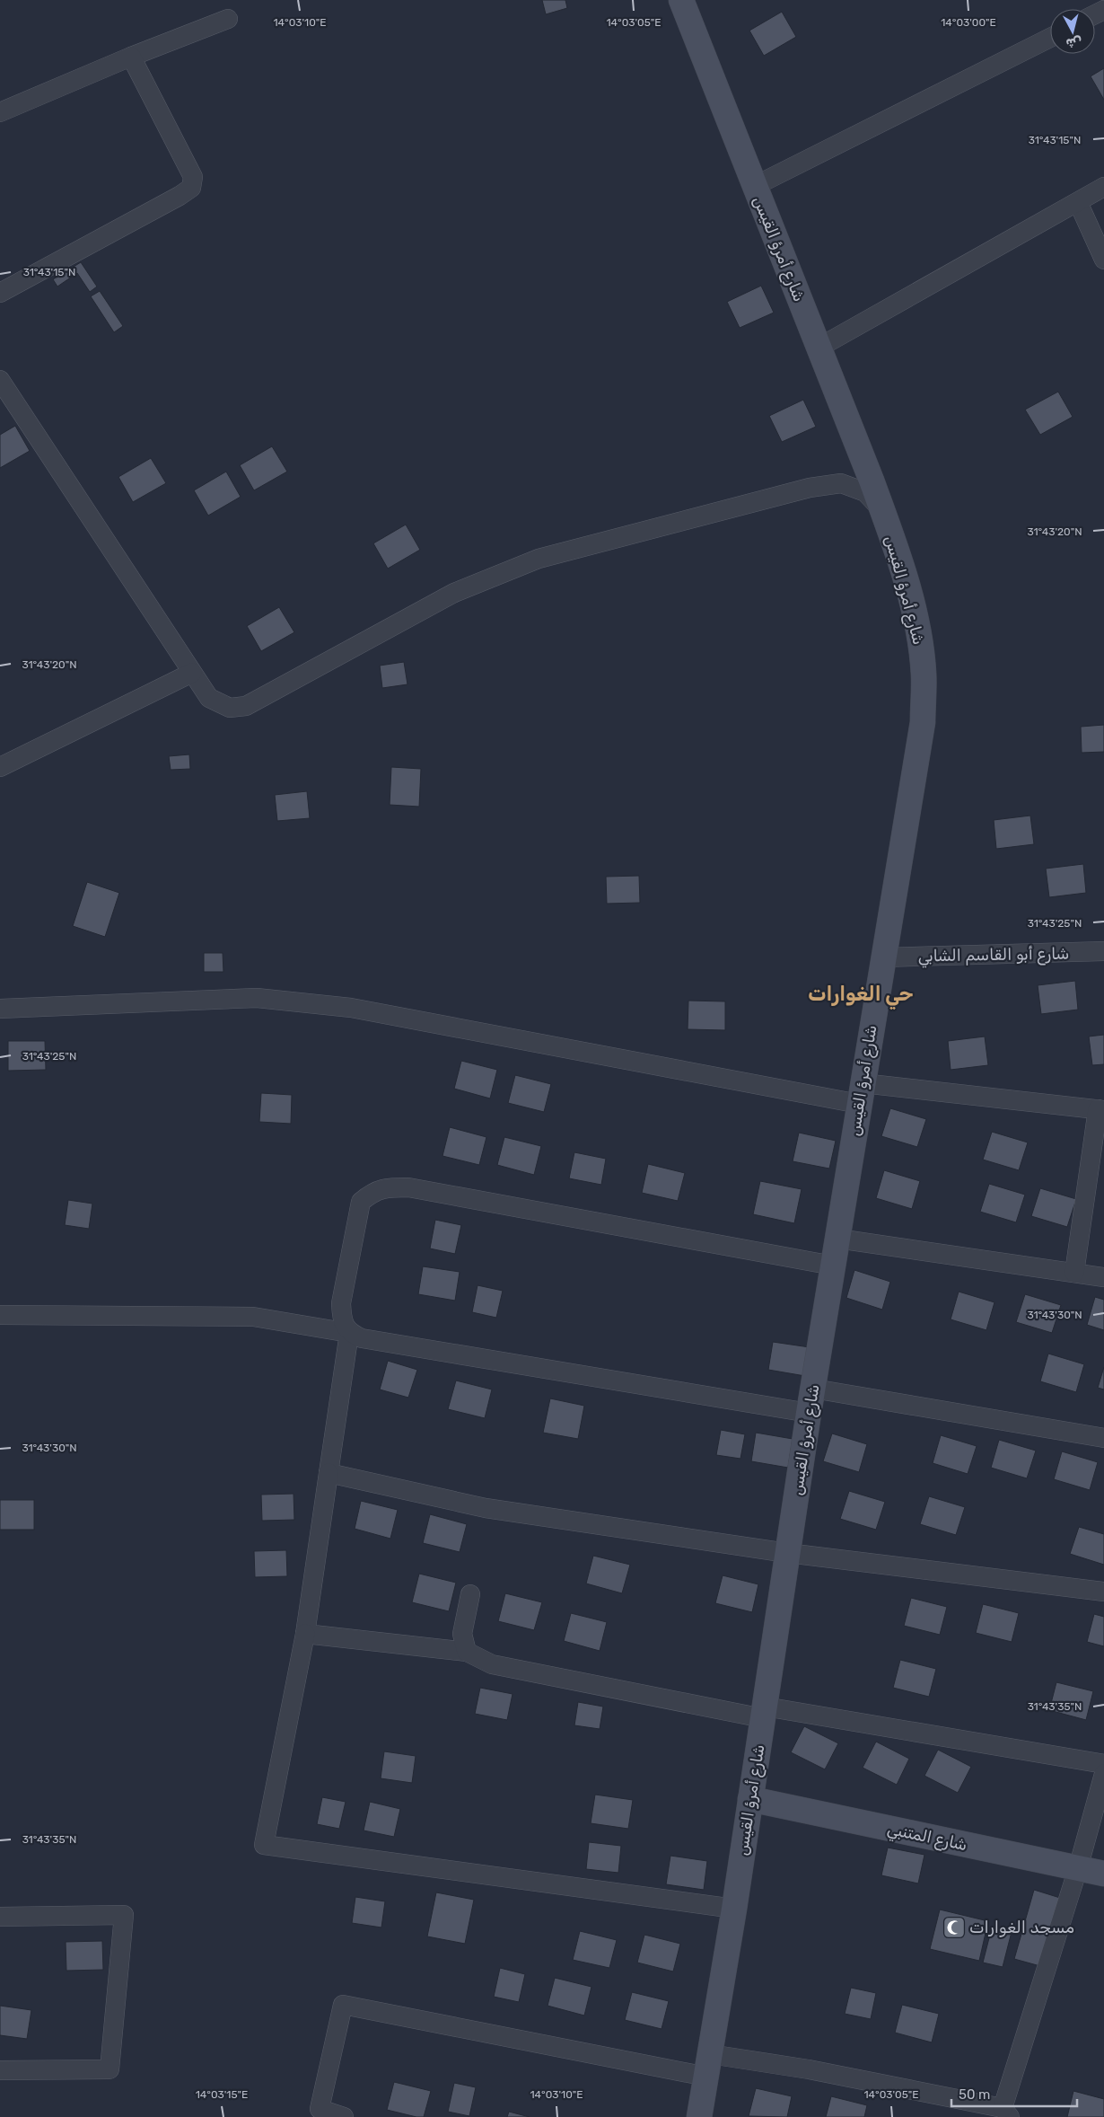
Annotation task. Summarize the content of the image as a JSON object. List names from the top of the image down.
{
  "streets": {
    "street": ["شارع أمرؤ القيس", "شارع أبو القاسم الشابي", "شارع المتنبي"]
  },
  "crossings": [
    ["شارع أمرؤ القيس", "شارع أبو القاسم الشابي"],
    ["شارع أمرؤ القيس", "شارع المتنبي"]
  ],
  "districts": ["حي الغوارات"],
  "places": {
    "mosque": ["مسجد الغوارات"]
  },
  "scale_bar": "50 m",
  "north": "bottom",
  "coordinates": [
    "14°03'10\"E",
    "14°03'05\"E",
    "14°03'00\"E",
    "31°43'15\"N",
    "31°43'20\"N",
    "31°43'25\"N",
    "31°43'30\"N",
    "31°43'35\"N",
    "14°03'15\"E"
  ]
}
